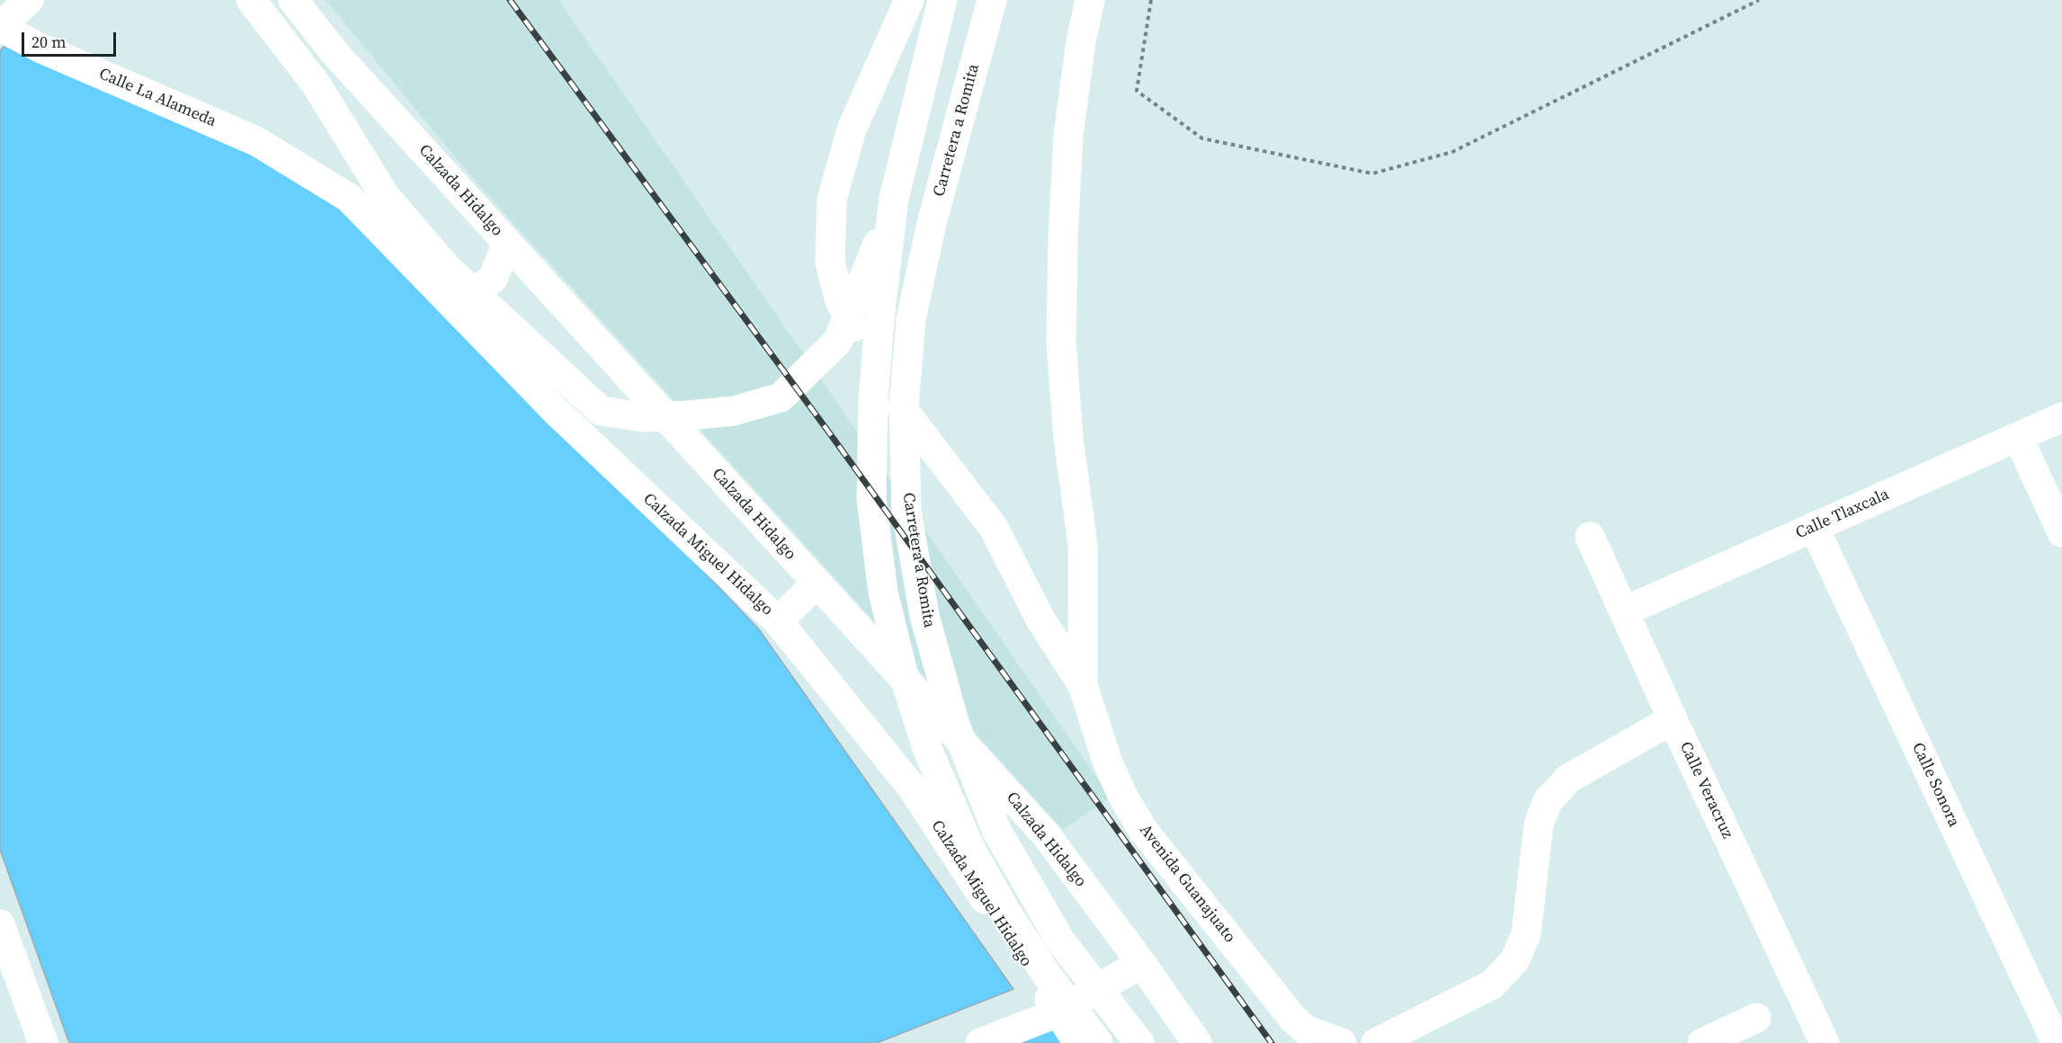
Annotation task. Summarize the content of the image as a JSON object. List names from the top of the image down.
{
  "streets": {
    "street": [
      "Calle La Alameda",
      "Carretera a Romita",
      "Calzada Hidalgo",
      "Calle Tlaxcala",
      "Calzada Miguel Hidalgo",
      "Calle Sonora",
      "Calle Veracruz",
      "Avenida Guanajuato"
    ]
  },
  "crossings": [
    ["Calle La Alameda", "Calzada Miguel Hidalgo"],
    ["Calle Tlaxcala", "Calle Sonora"],
    ["Calle Tlaxcala", "Calle Veracruz"]
  ],
  "scale_bar": "20 m"
}
